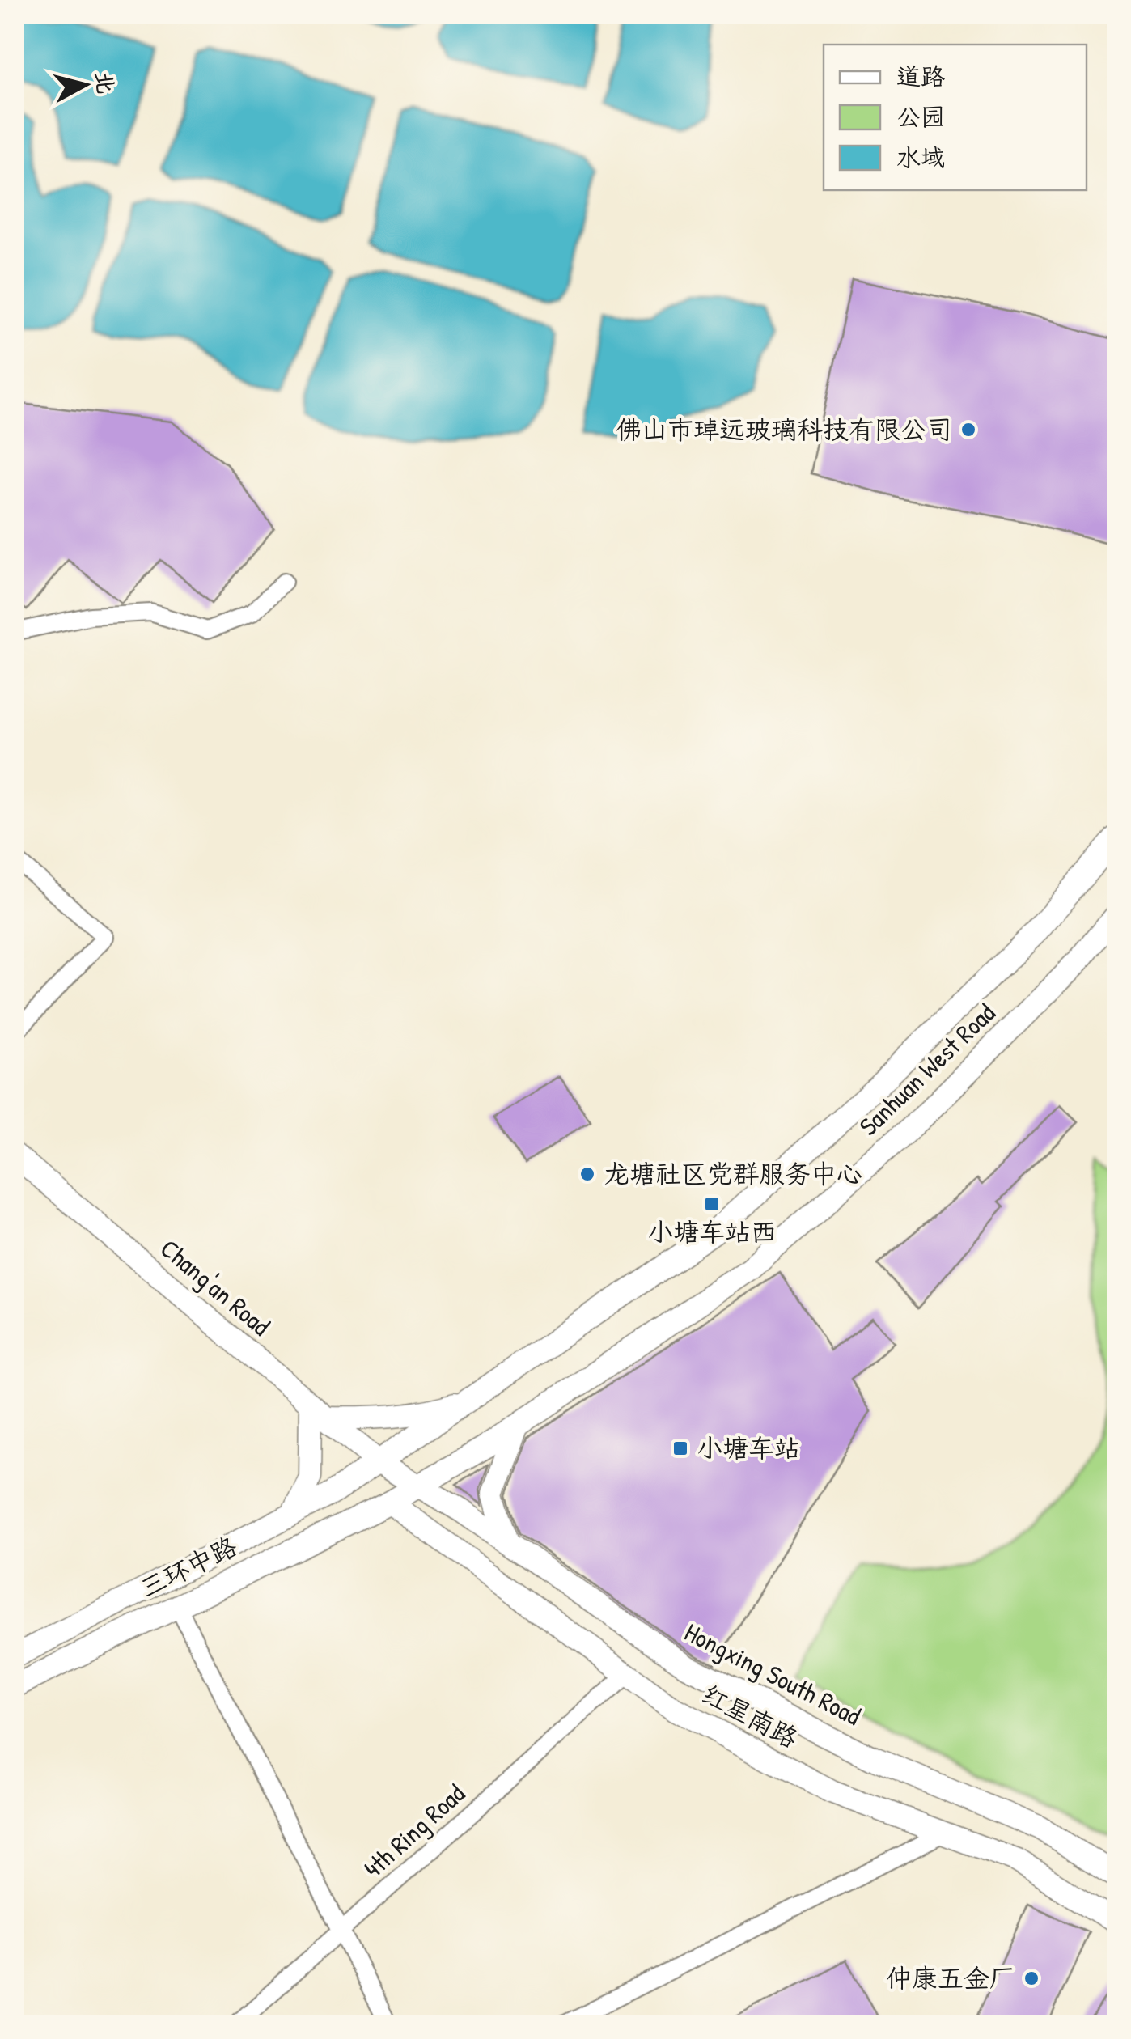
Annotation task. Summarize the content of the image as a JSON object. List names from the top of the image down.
{
  "streets": {
    "main road": [
      "Sanhuan West Road",
      "Chang'an Road",
      "三环中路",
      "Hongxing South Road",
      "红星南路"
    ],
    "street": ["4th Ring Road"]
  },
  "crossings": [
    ["Sanhuan West Road", "三环中路"],
    ["Sanhuan West Road", "Hongxing South Road"],
    ["Chang'an Road", "Hongxing South Road"],
    ["三环中路", "Hongxing South Road"],
    ["三环中路", "红星南路"],
    ["红星南路", "4th Ring Road"]
  ],
  "places": {
    "other": ["佛山市琸远玻璃科技有限公司", "龙塘社区党群服务中心", "仲康五金厂"],
    "transit": ["小塘车站西", "小塘车站"]
  },
  "legend": ["道路", "公园", "水域"],
  "north": "right"
}
